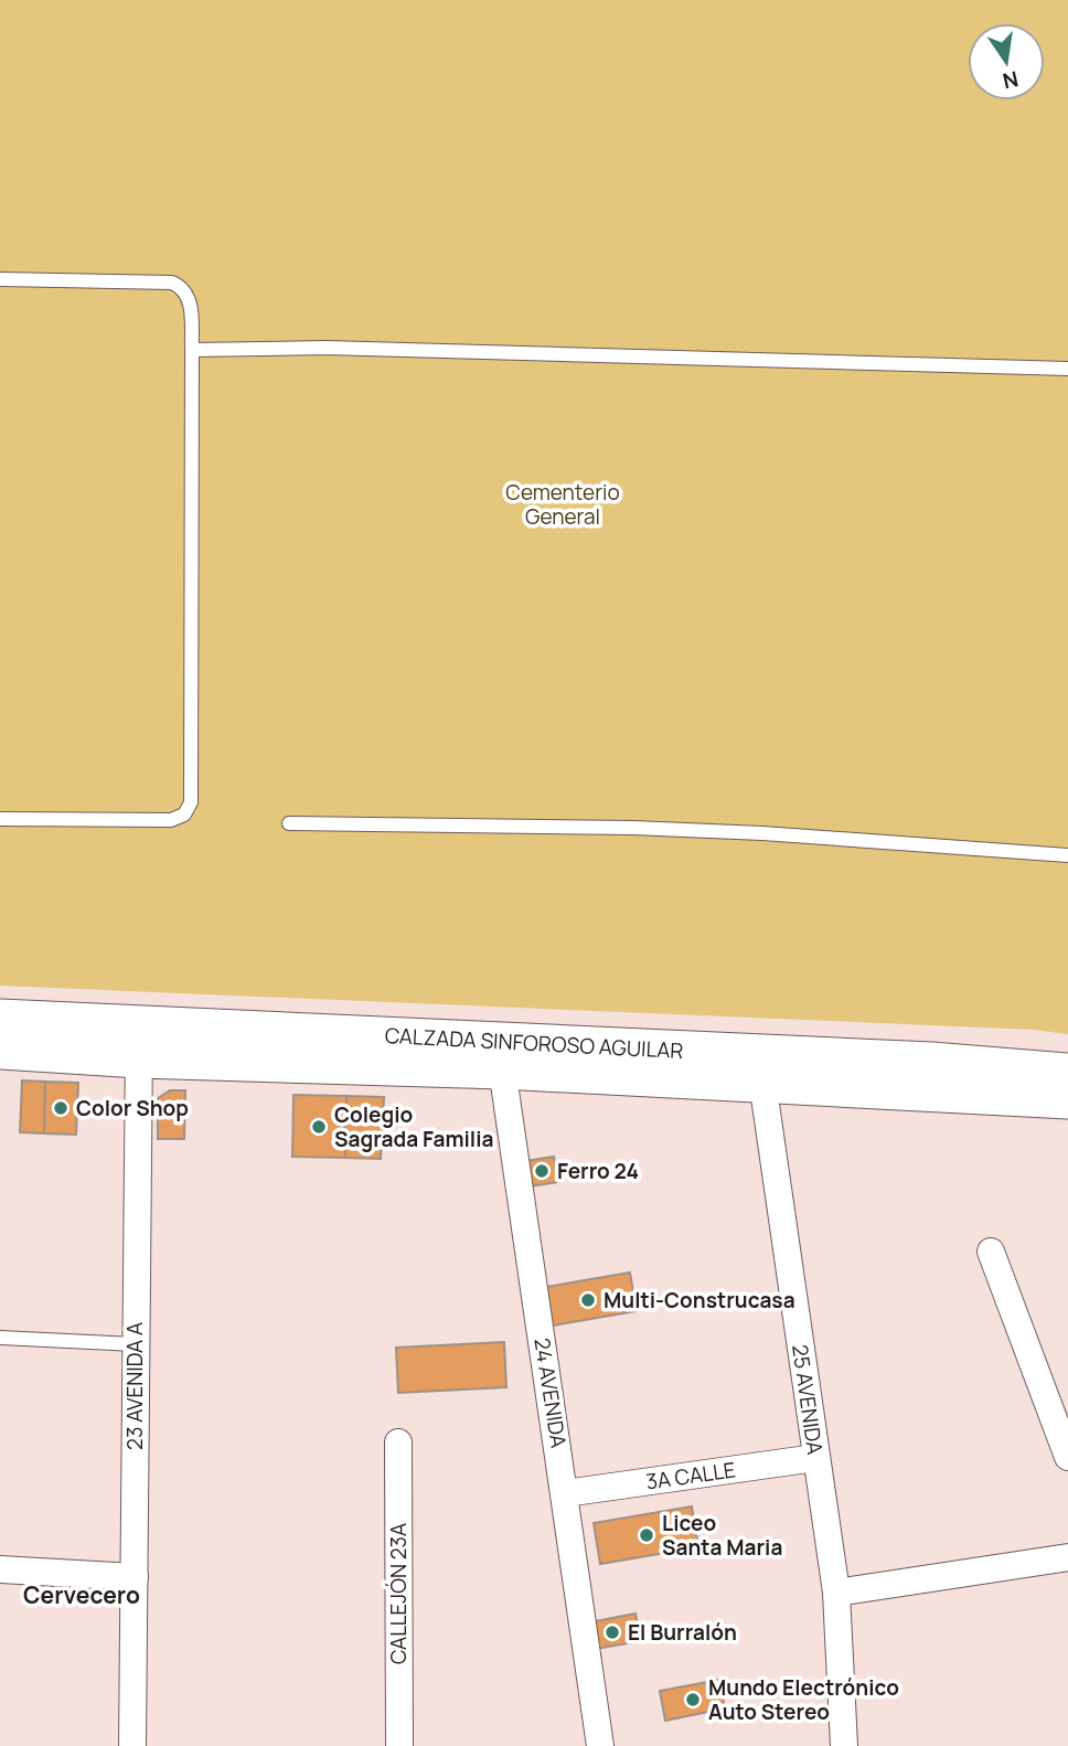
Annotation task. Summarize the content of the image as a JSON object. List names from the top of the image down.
{
  "streets": {
    "main road": ["CALZADA SINFOROSO AGUILAR"],
    "street": [
      "23 AVENIDA A",
      "24 AVENIDA",
      "25 AVENIDA",
      "3A CALLE",
      "CALLEJÓN 23A"
    ]
  },
  "crossings": [
    ["CALZADA SINFOROSO AGUILAR", "23 AVENIDA A"],
    ["CALZADA SINFOROSO AGUILAR", "24 AVENIDA"],
    ["CALZADA SINFOROSO AGUILAR", "25 AVENIDA"],
    ["24 AVENIDA", "3A CALLE"],
    ["25 AVENIDA", "3A CALLE"]
  ],
  "districts": ["Cervecero"],
  "parks": ["Cementerio General"],
  "places": [
    "Color Shop",
    "Colegio Sagrada Familia",
    "Ferro 24",
    "Multi-Construcasa",
    "Liceo Santa Maria",
    "El Burralón",
    "Mundo Electrónico Auto Stereo"
  ],
  "north": "bottom"
}
